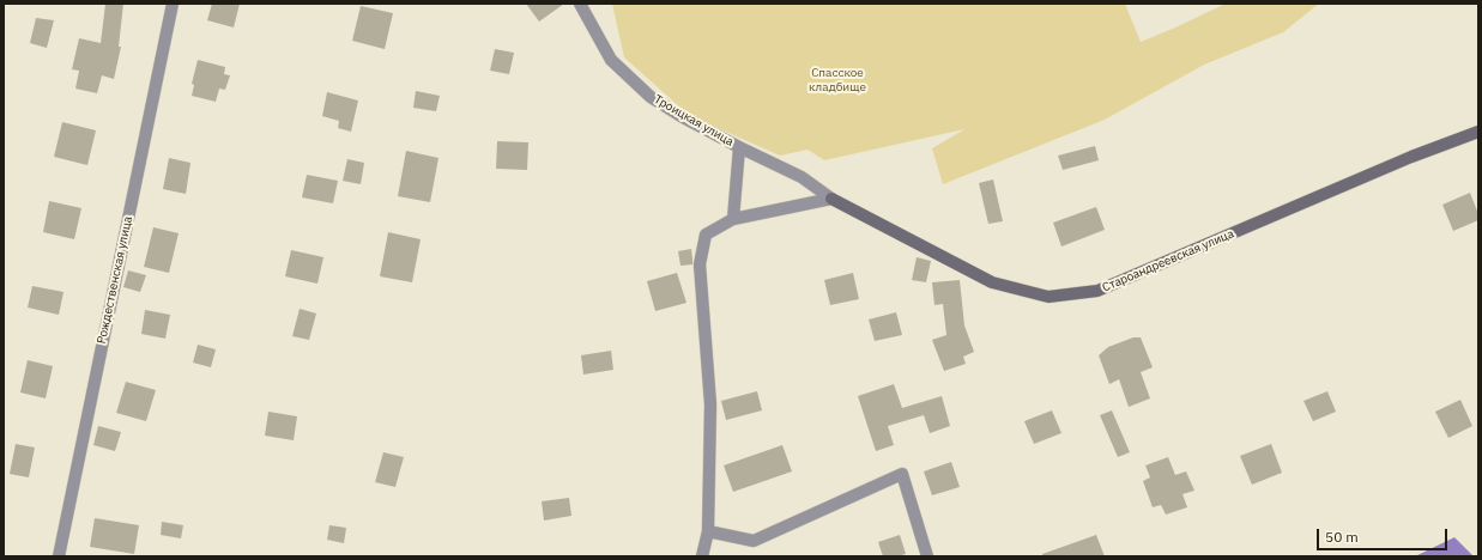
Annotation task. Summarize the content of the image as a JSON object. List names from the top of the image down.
{
  "streets": {
    "street": ["Троицкая улица", "Староандреевская улица", "Рождественская улица"]
  },
  "crossings": [
    ["Троицкая улица", "Староандреевская улица"]
  ],
  "parks": ["Спасское кладбище"],
  "scale_bar": "50 m"
}
